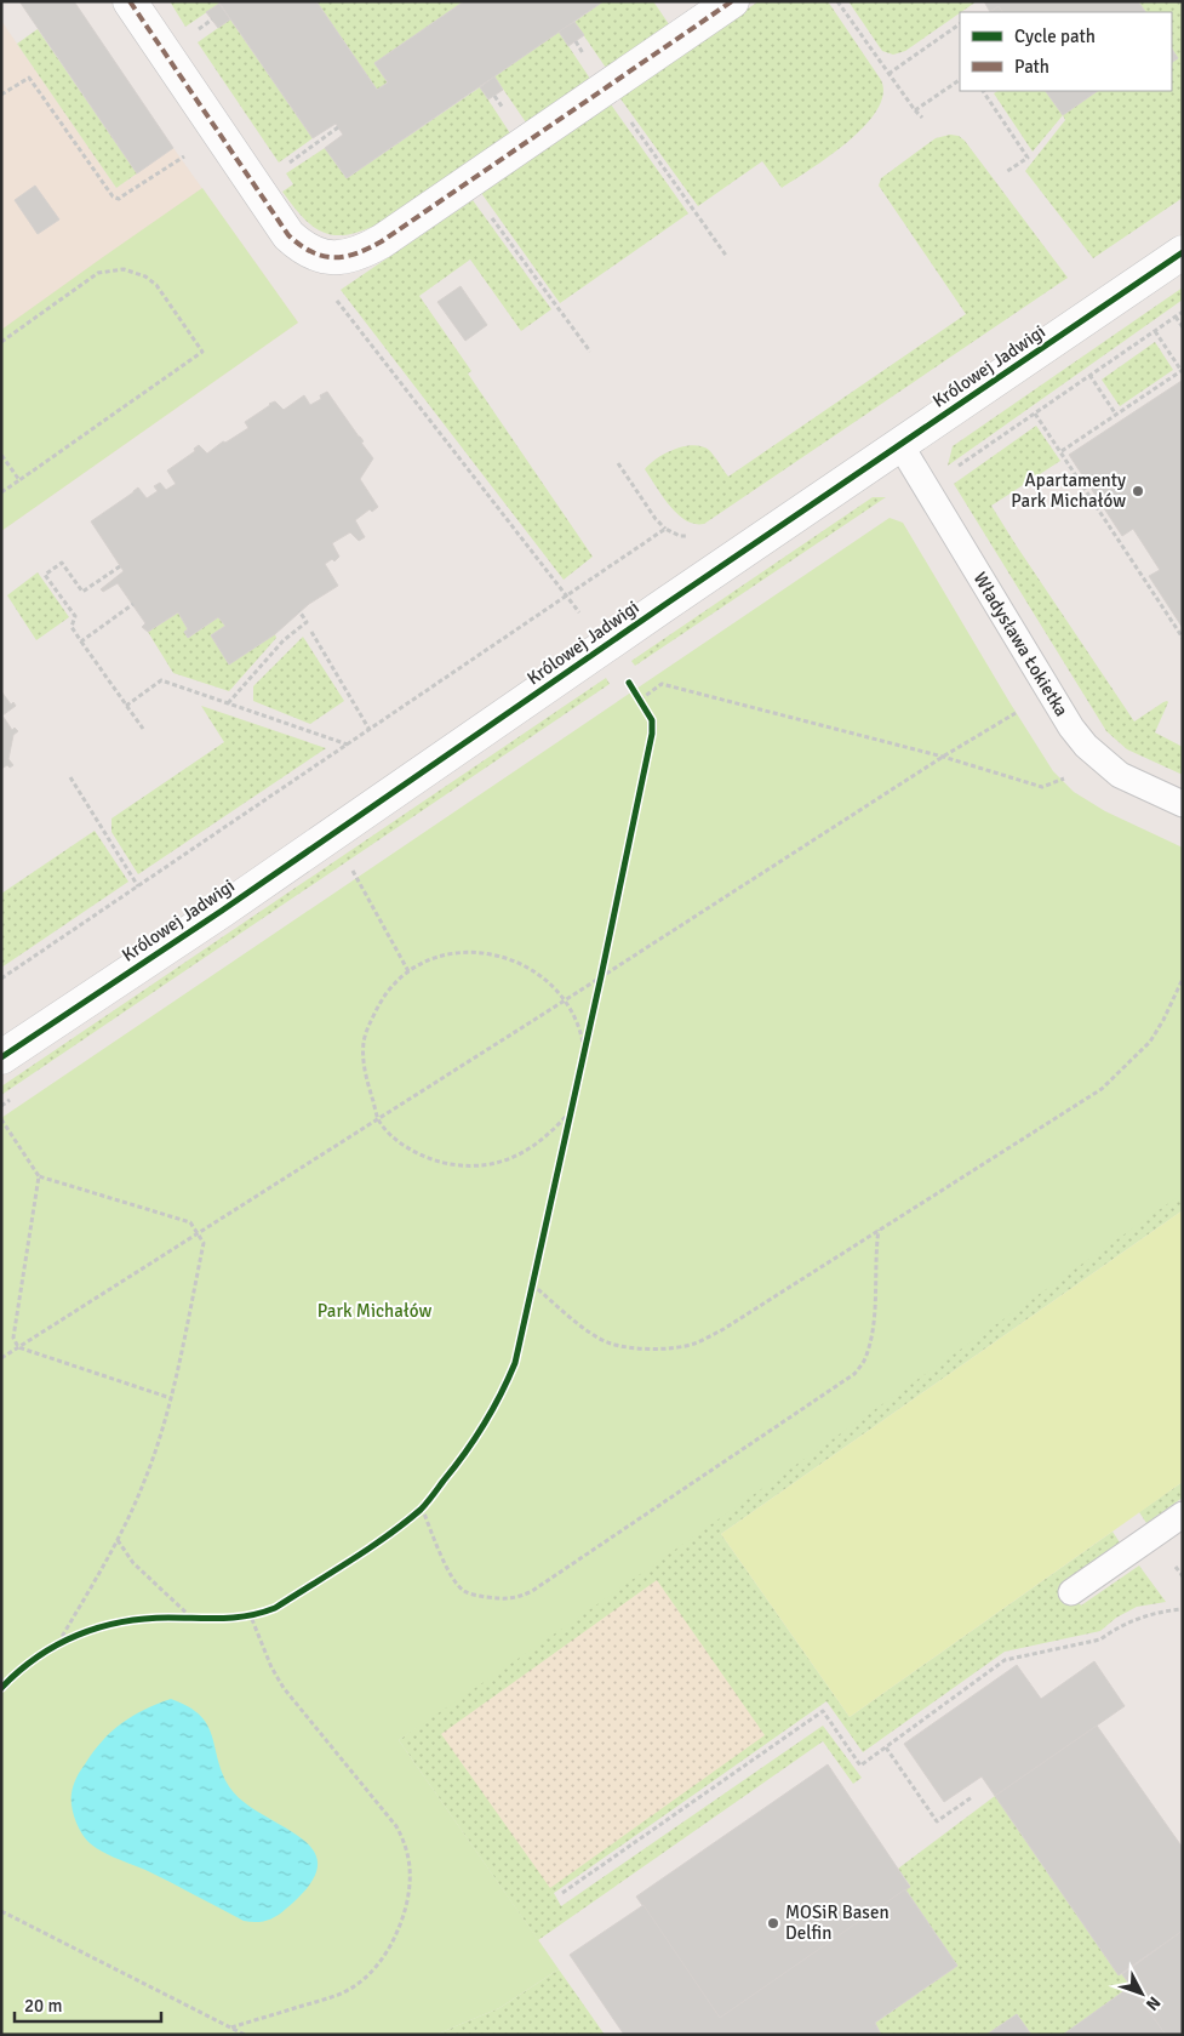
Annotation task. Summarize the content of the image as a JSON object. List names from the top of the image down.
{
  "streets": {
    "street": ["Królowej Jadwigi"],
    "lane": ["Władysława Łokietka"]
  },
  "crossings": [
    ["Królowej Jadwigi", "Władysława Łokietka"]
  ],
  "parks": ["Park Michałów"],
  "places": ["Apartamenty Park Michałów", "MOSiR Basen Delfin"],
  "legend": ["Cycle path", "Path"],
  "scale_bar": "20 m",
  "north": "bottom right"
}
